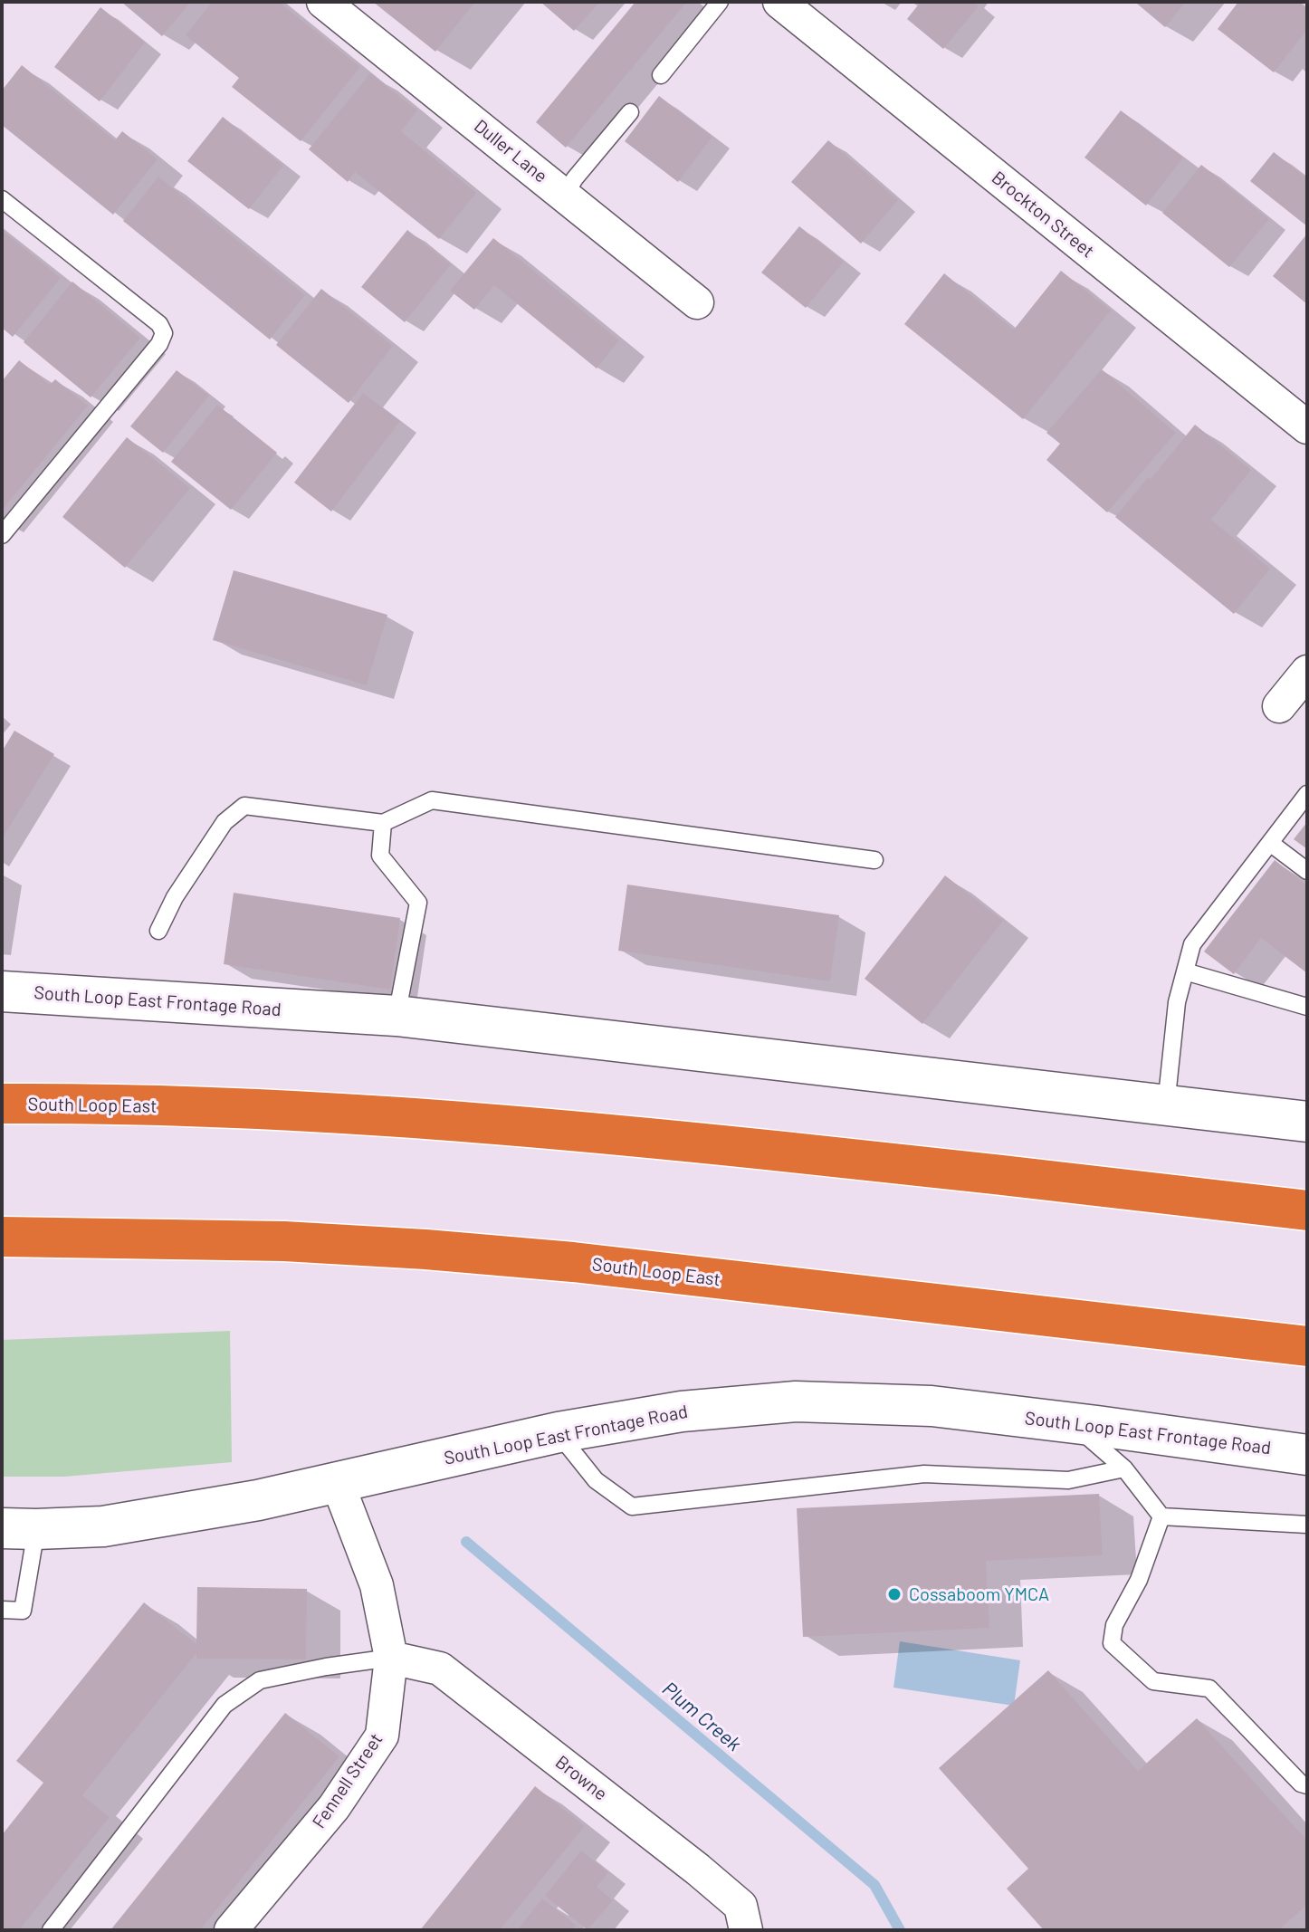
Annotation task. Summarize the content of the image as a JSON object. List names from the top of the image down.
{
  "streets": {
    "highway": ["South Loop East"],
    "main road": ["South Loop East Frontage Road"],
    "street": [
      "Duller Lane",
      "Brockton Street",
      "Browne",
      "Fennell Street"
    ]
  },
  "crossings": [
    ["South Loop East Frontage Road", "Fennell Street"],
    ["Browne", "Fennell Street"]
  ],
  "water": ["Plum Creek"],
  "places": ["Cossaboom YMCA"]
}
